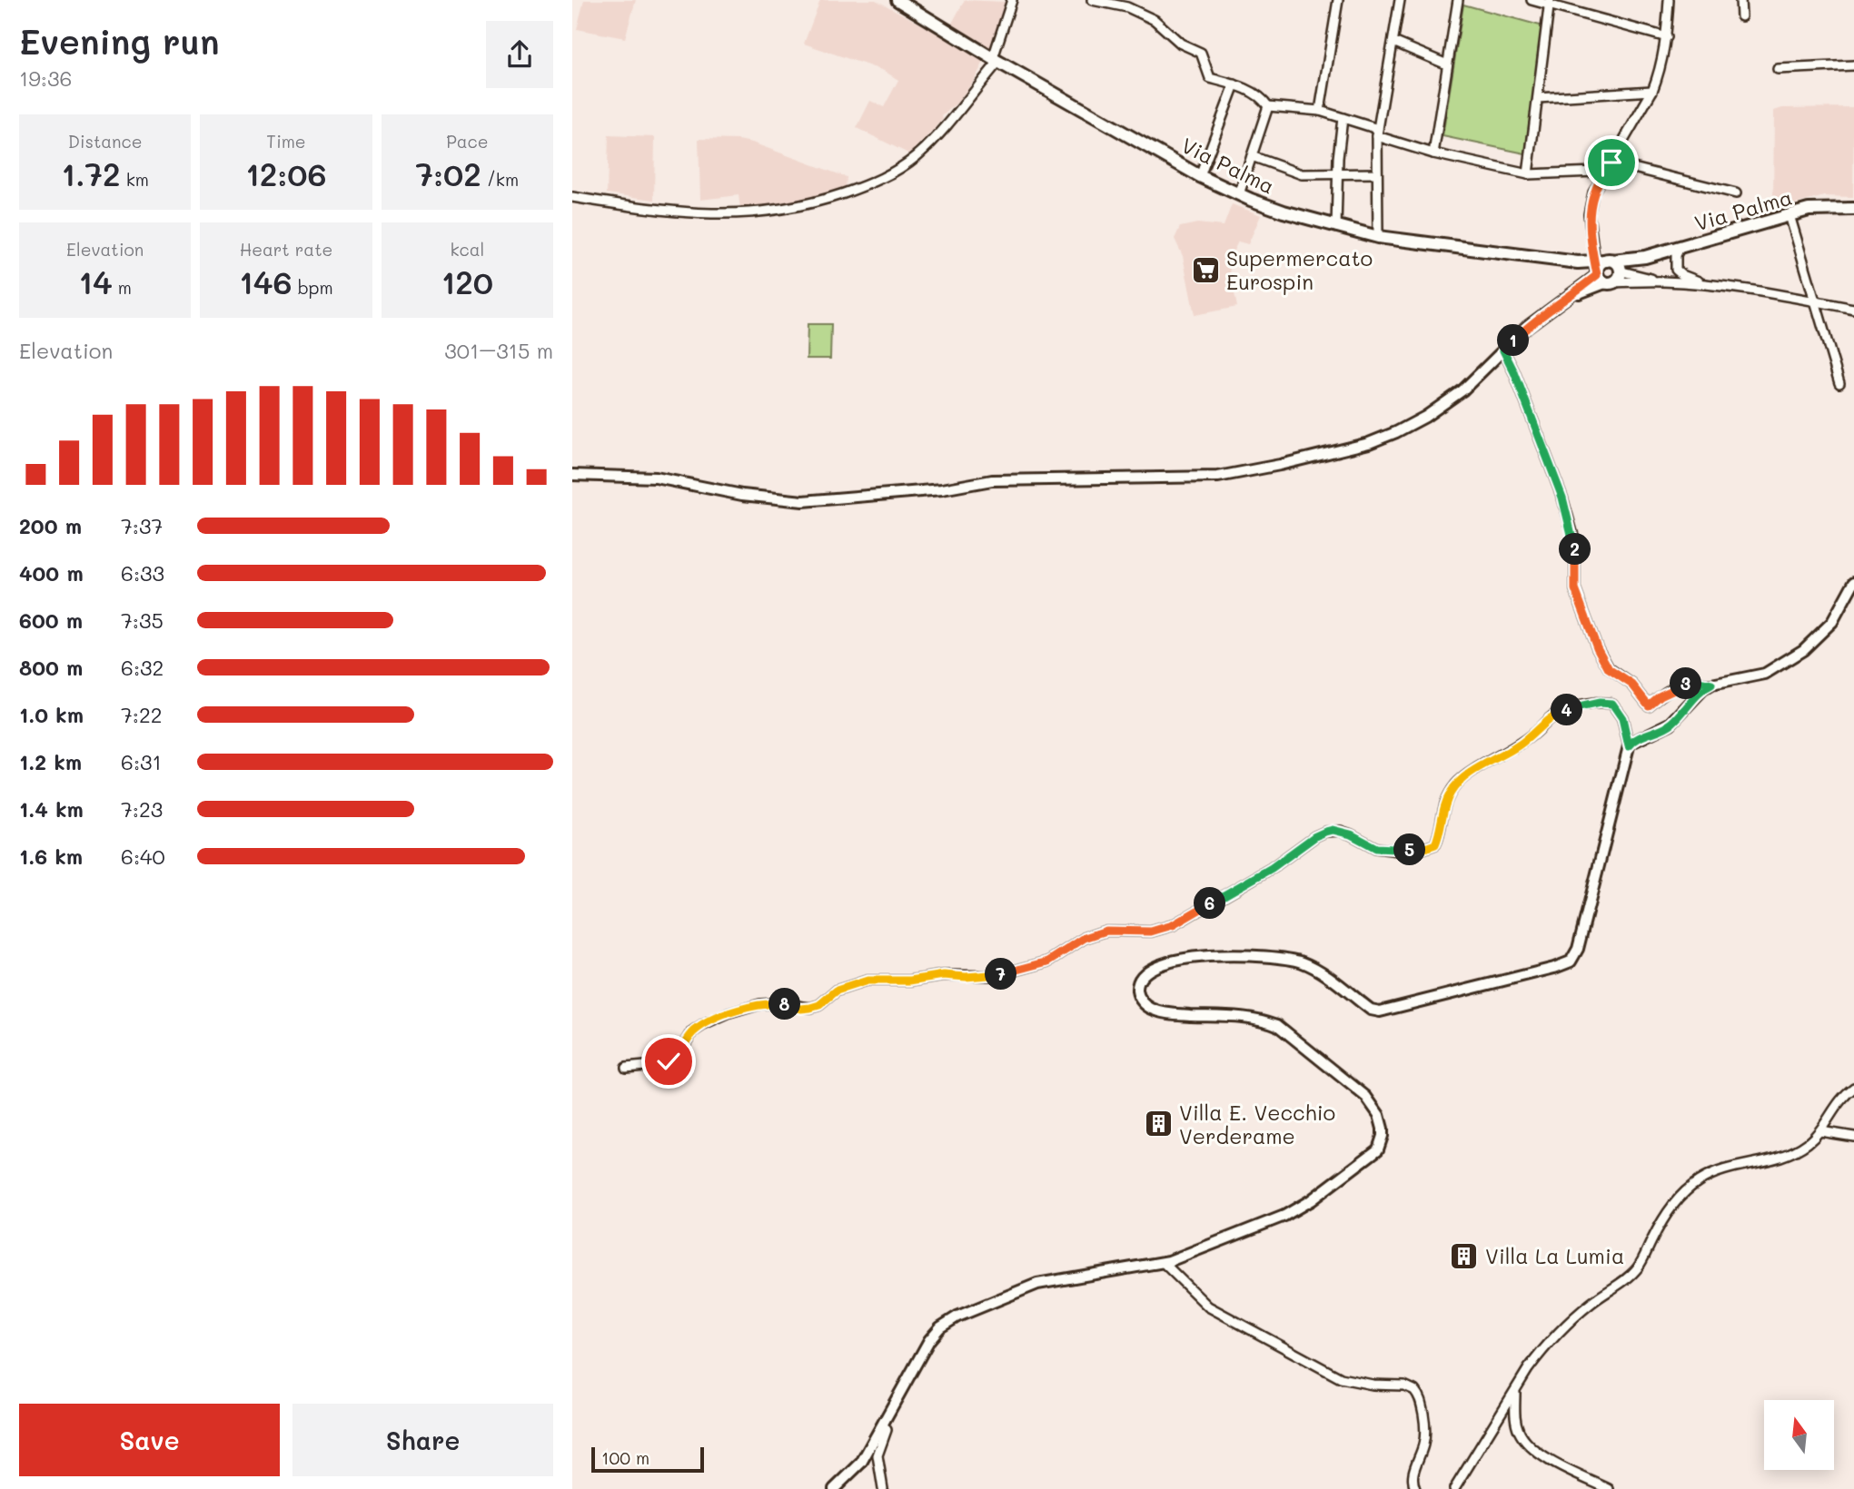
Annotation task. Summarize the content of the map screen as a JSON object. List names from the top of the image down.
{
  "streets": {
    "main road": ["Via Palma"]
  },
  "places": {
    "supermarket": ["Supermercato Eurospin"],
    "building": ["Villa E. Vecchio Verderame", "Villa La Lumia"]
  },
  "scale_bar": "100 m",
  "north": "top",
  "page": {
    "heading": ["Evening run", "19:36"],
    "stats": [
      ["Distance", "1.72 km"],
      ["Time", "12:06"],
      ["Pace", "7:02 /km"],
      ["Elevation", "14 m"],
      ["Heart rate", "146 bpm"],
      ["kcal", "120"]
    ],
    "chart": ["Elevation", "301–315 m"],
    "pins": [
      "1",
      "2",
      "3",
      "4",
      "5",
      "6",
      "7",
      "8"
    ],
    "list": [
      {
        "name": "200 m",
        "note": "7:37"
      },
      {
        "name": "400 m",
        "note": "6:33"
      },
      {
        "name": "600 m",
        "note": "7:35"
      },
      {
        "name": "800 m",
        "note": "6:32"
      },
      {
        "name": "1.0 km",
        "note": "7:22"
      },
      {
        "name": "1.2 km",
        "note": "6:31"
      },
      {
        "name": "1.4 km",
        "note": "7:23"
      },
      {
        "name": "1.6 km",
        "note": "6:40"
      }
    ],
    "buttons": ["Save", "Share"],
    "scale": "100 m"
  }
}
